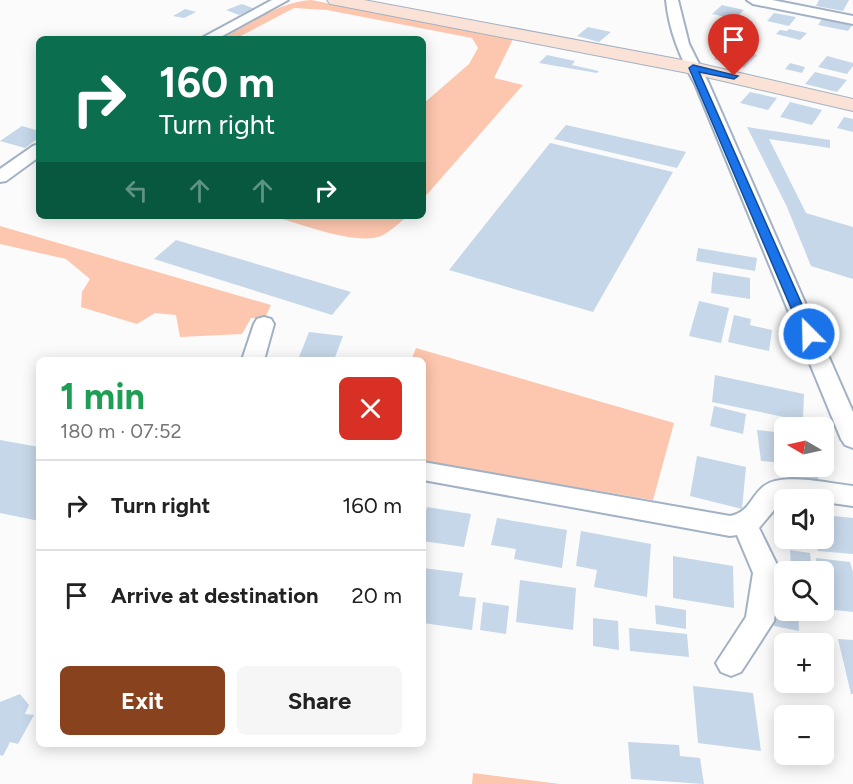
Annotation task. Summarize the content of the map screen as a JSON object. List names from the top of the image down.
{
  "north": "left",
  "page": {
    "turn": ["160 m", "Turn right"],
    "heading": ["1 min", "180 m · 07:52"],
    "map_buttons": ["+", "−"],
    "list": [
      {
        "name": "Turn right",
        "value": "160 m"
      },
      {
        "name": "Arrive at destination",
        "value": "20 m"
      }
    ],
    "buttons": ["Exit", "Share"]
  }
}
